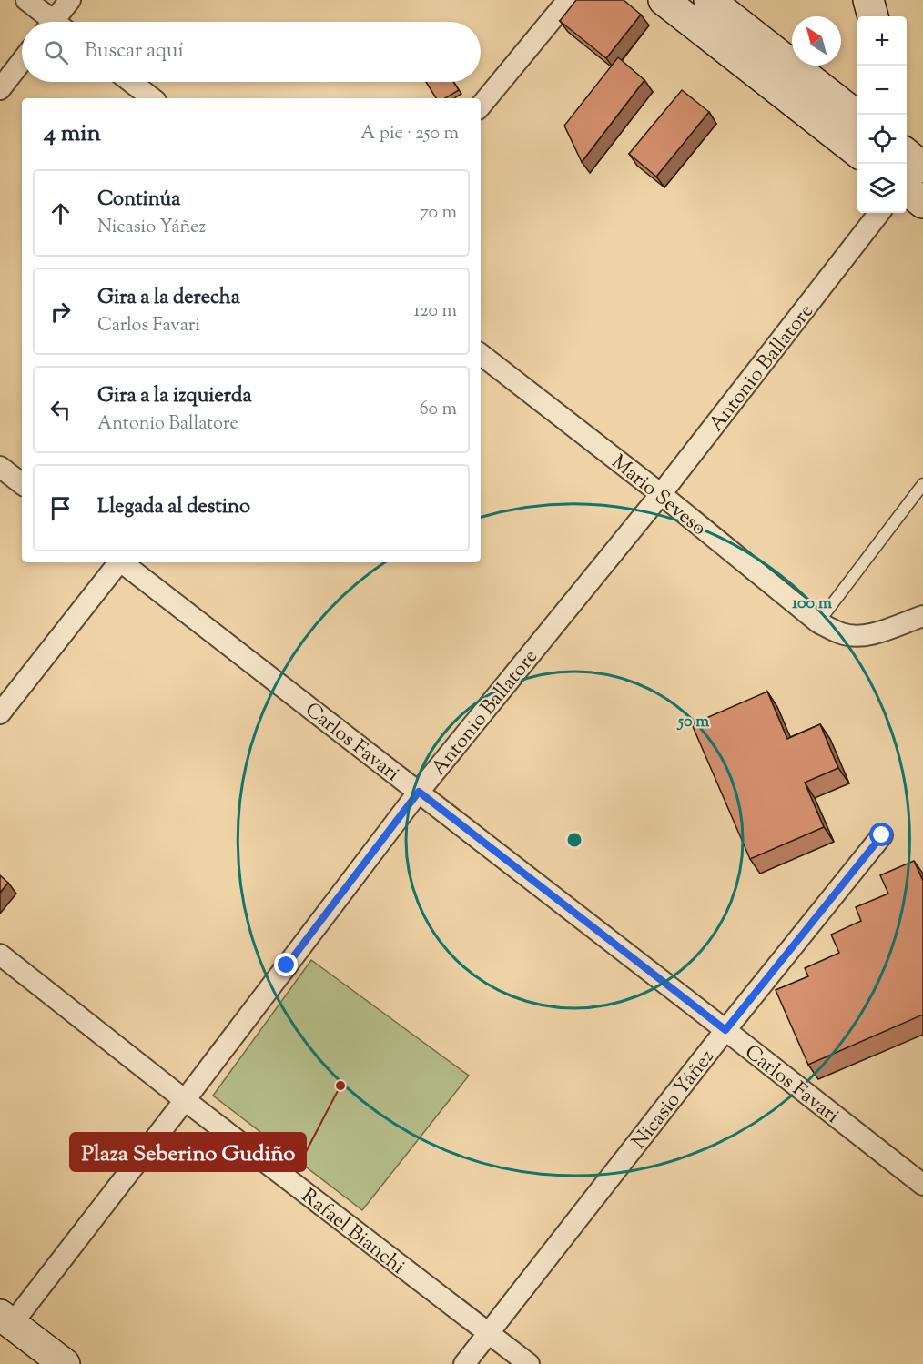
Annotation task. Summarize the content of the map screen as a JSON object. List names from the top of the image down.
{
  "streets": {
    "street": [
      "Antonio Ballatore",
      "Mario Seveso",
      "Carlos Favari",
      "Nicasio Yáñez",
      "Rafael Bianchi"
    ]
  },
  "crossings": [
    ["Antonio Ballatore", "Mario Seveso"],
    ["Antonio Ballatore", "Carlos Favari"],
    ["Antonio Ballatore", "Rafael Bianchi"],
    ["Carlos Favari", "Nicasio Yáñez"],
    ["Nicasio Yáñez", "Rafael Bianchi"]
  ],
  "places": ["Plaza Seberino Gudiño"],
  "north": "top left",
  "page": {
    "map_buttons": ["+", "−"],
    "search": "Buscar aquí",
    "heading": ["4 min", "A pie · 250 m"],
    "list": [
      ["Continúa", "Nicasio Yáñez", "70 m"],
      ["Gira a la derecha", "Carlos Favari", "120 m"],
      ["Gira a la izquierda", "Antonio Ballatore", "60 m"],
      "Llegada al destino"
    ]
  },
  "rings": ["100 m", "50 m"]
}
